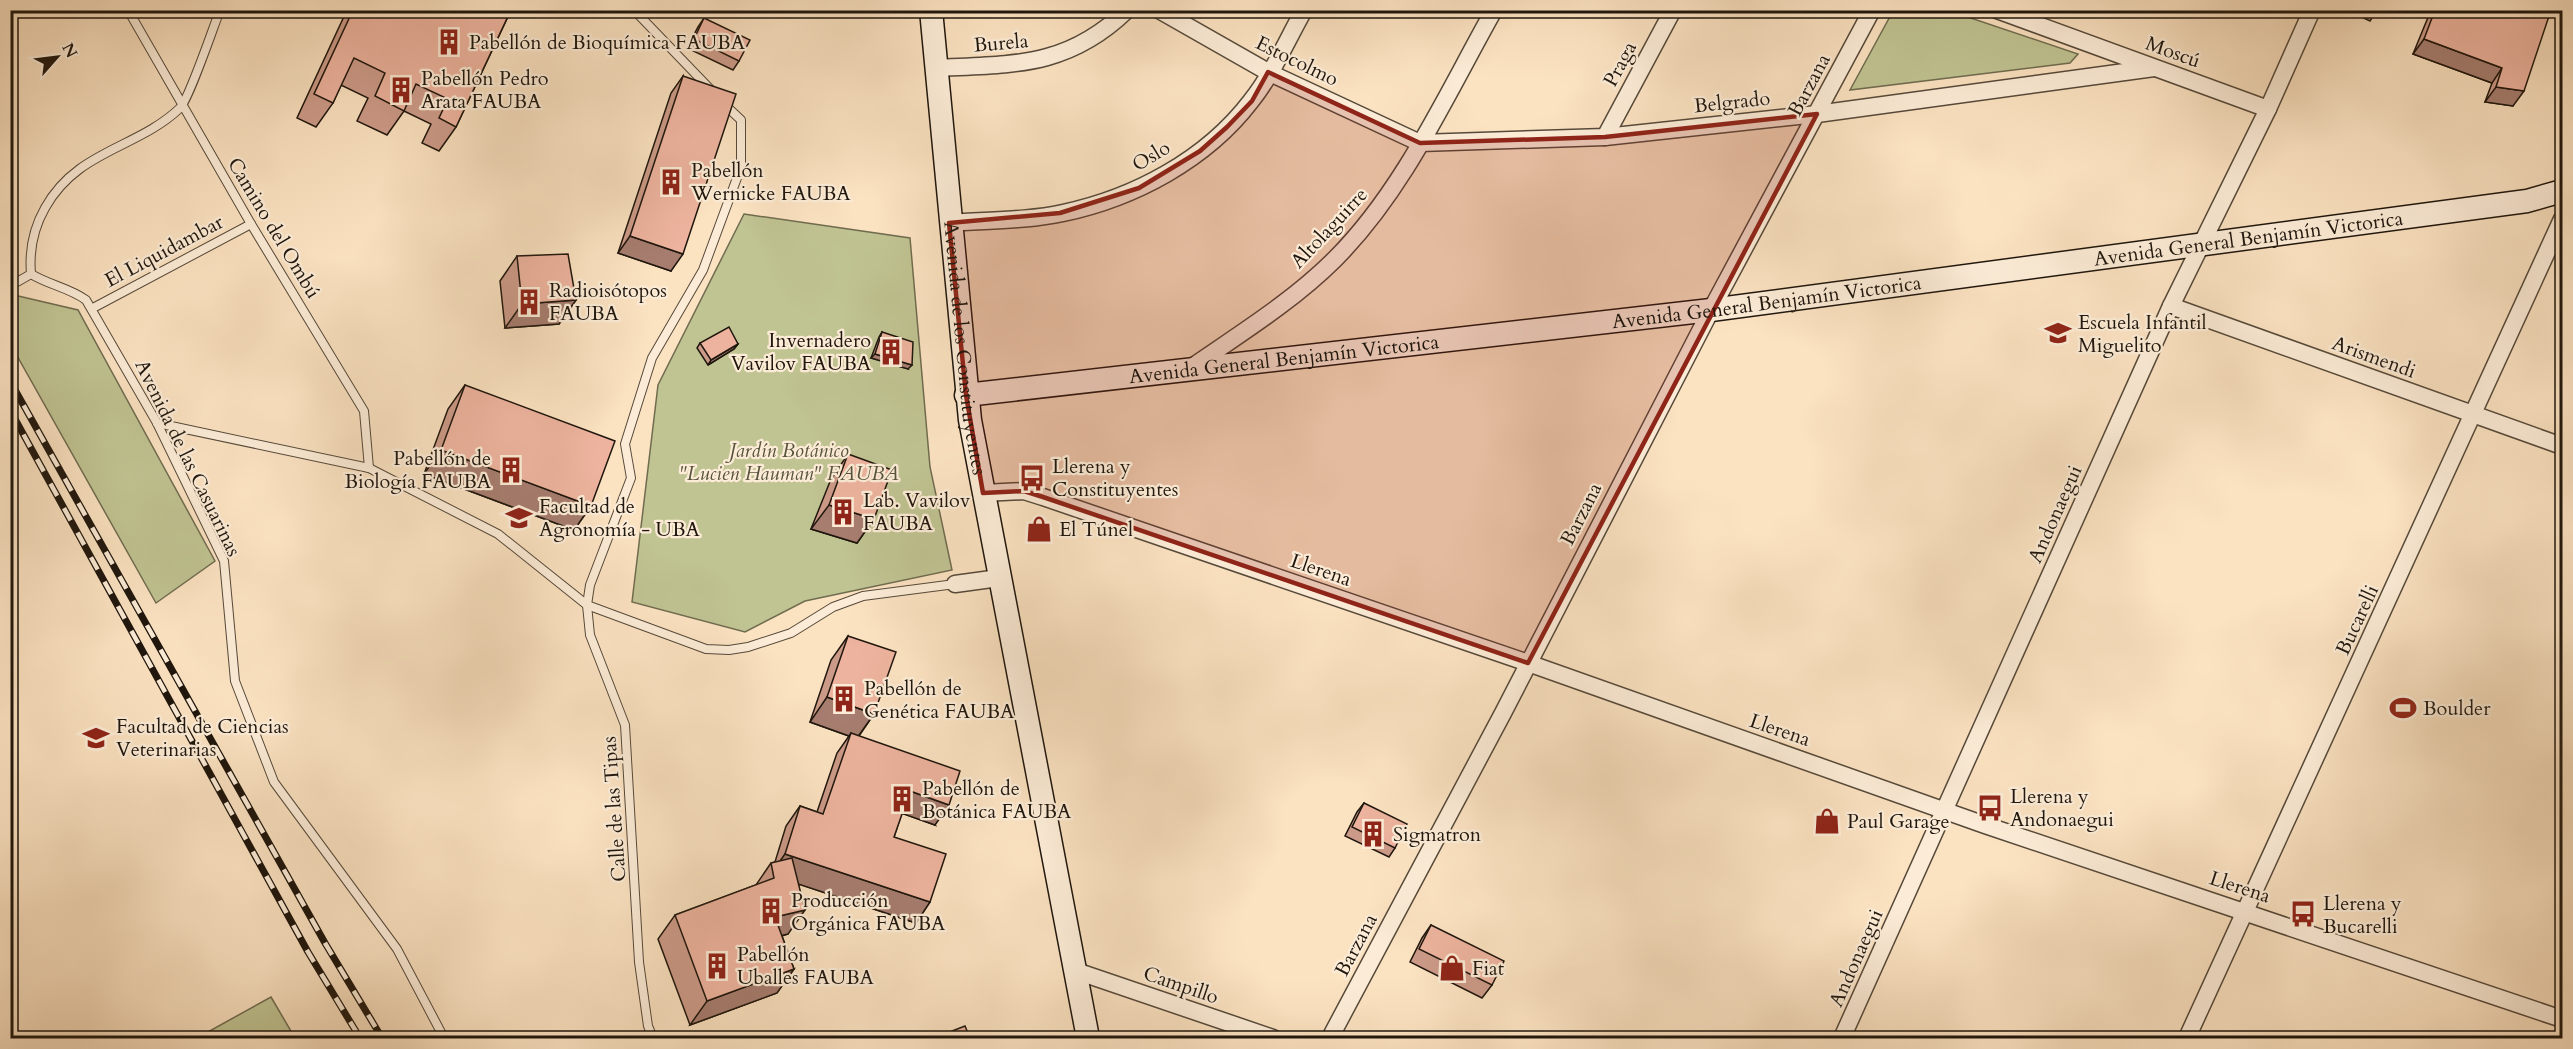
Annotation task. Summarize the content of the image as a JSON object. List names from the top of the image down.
{
  "streets": {
    "street": [
      "Burela",
      "Moscú",
      "Estocolmo",
      "Praga",
      "Barzana",
      "Belgrado",
      "Oslo",
      "Altolaguirre",
      "Avenida General Benjamín Victorica",
      "Avenida de los Constituyentes",
      "Arismendi",
      "Andonaegui",
      "Llerena",
      "Bucarelli",
      "Campillo"
    ],
    "lane": [
      "Camino del Ombú",
      "El Liquidambar",
      "Avenida de las Casuarinas",
      "Calle de las Tipas"
    ]
  },
  "crossings": [
    ["Burela", "Avenida de los Constituyentes"],
    ["Moscú", "Belgrado"],
    ["Moscú", "Andonaegui"],
    ["Estocolmo", "Belgrado"],
    ["Estocolmo", "Oslo"],
    ["Estocolmo", "Altolaguirre"],
    ["Praga", "Belgrado"],
    ["Barzana", "Belgrado"],
    ["Barzana", "Avenida General Benjamín Victorica"],
    ["Barzana", "Llerena"],
    ["Belgrado", "Altolaguirre"],
    ["Oslo", "Avenida de los Constituyentes"],
    ["Camino del Ombú", "El Liquidambar"],
    ["Altolaguirre", "Avenida General Benjamín Victorica"],
    ["Avenida General Benjamín Victorica", "Avenida de los Constituyentes"],
    ["Avenida General Benjamín Victorica", "Andonaegui"],
    ["El Liquidambar", "Avenida de las Casuarinas"],
    ["Avenida de los Constituyentes", "Llerena"],
    ["Avenida de los Constituyentes", "Campillo"],
    ["Arismendi", "Andonaegui"],
    ["Arismendi", "Bucarelli"],
    ["Andonaegui", "Llerena"],
    ["Llerena", "Bucarelli"]
  ],
  "parks": ["Jardín Botánico \"Lucien Hauman\" FAUBA"],
  "places": {
    "building": [
      "Pabellón de Bioquímica FAUBA",
      "Pabellón Pedro Arata FAUBA",
      "Pabellón Wernicke FAUBA",
      "Radioisótopos FAUBA",
      "Invernadero Vavilov FAUBA",
      "Pabellón de Biología FAUBA",
      "Lab. Vavilov FAUBA",
      "Pabellón de Genética FAUBA",
      "Pabellón de Botánica FAUBA",
      "Sigmatron",
      "Producción Orgánica FAUBA",
      "Pabellón Uballes FAUBA"
    ],
    "school or university": ["Escuela Infantil Miguelito", "Facultad de Agronomía - UBA", "Facultad de Ciencias Veterinarias"],
    "bus stop": ["Llerena y Constituyentes", "Llerena y Andonaegui", "Llerena y Bucarelli"],
    "shop": ["El Túnel", "Paul Garage", "Fiat"],
    "sports": ["Boulder"]
  },
  "north": "top right"
}
